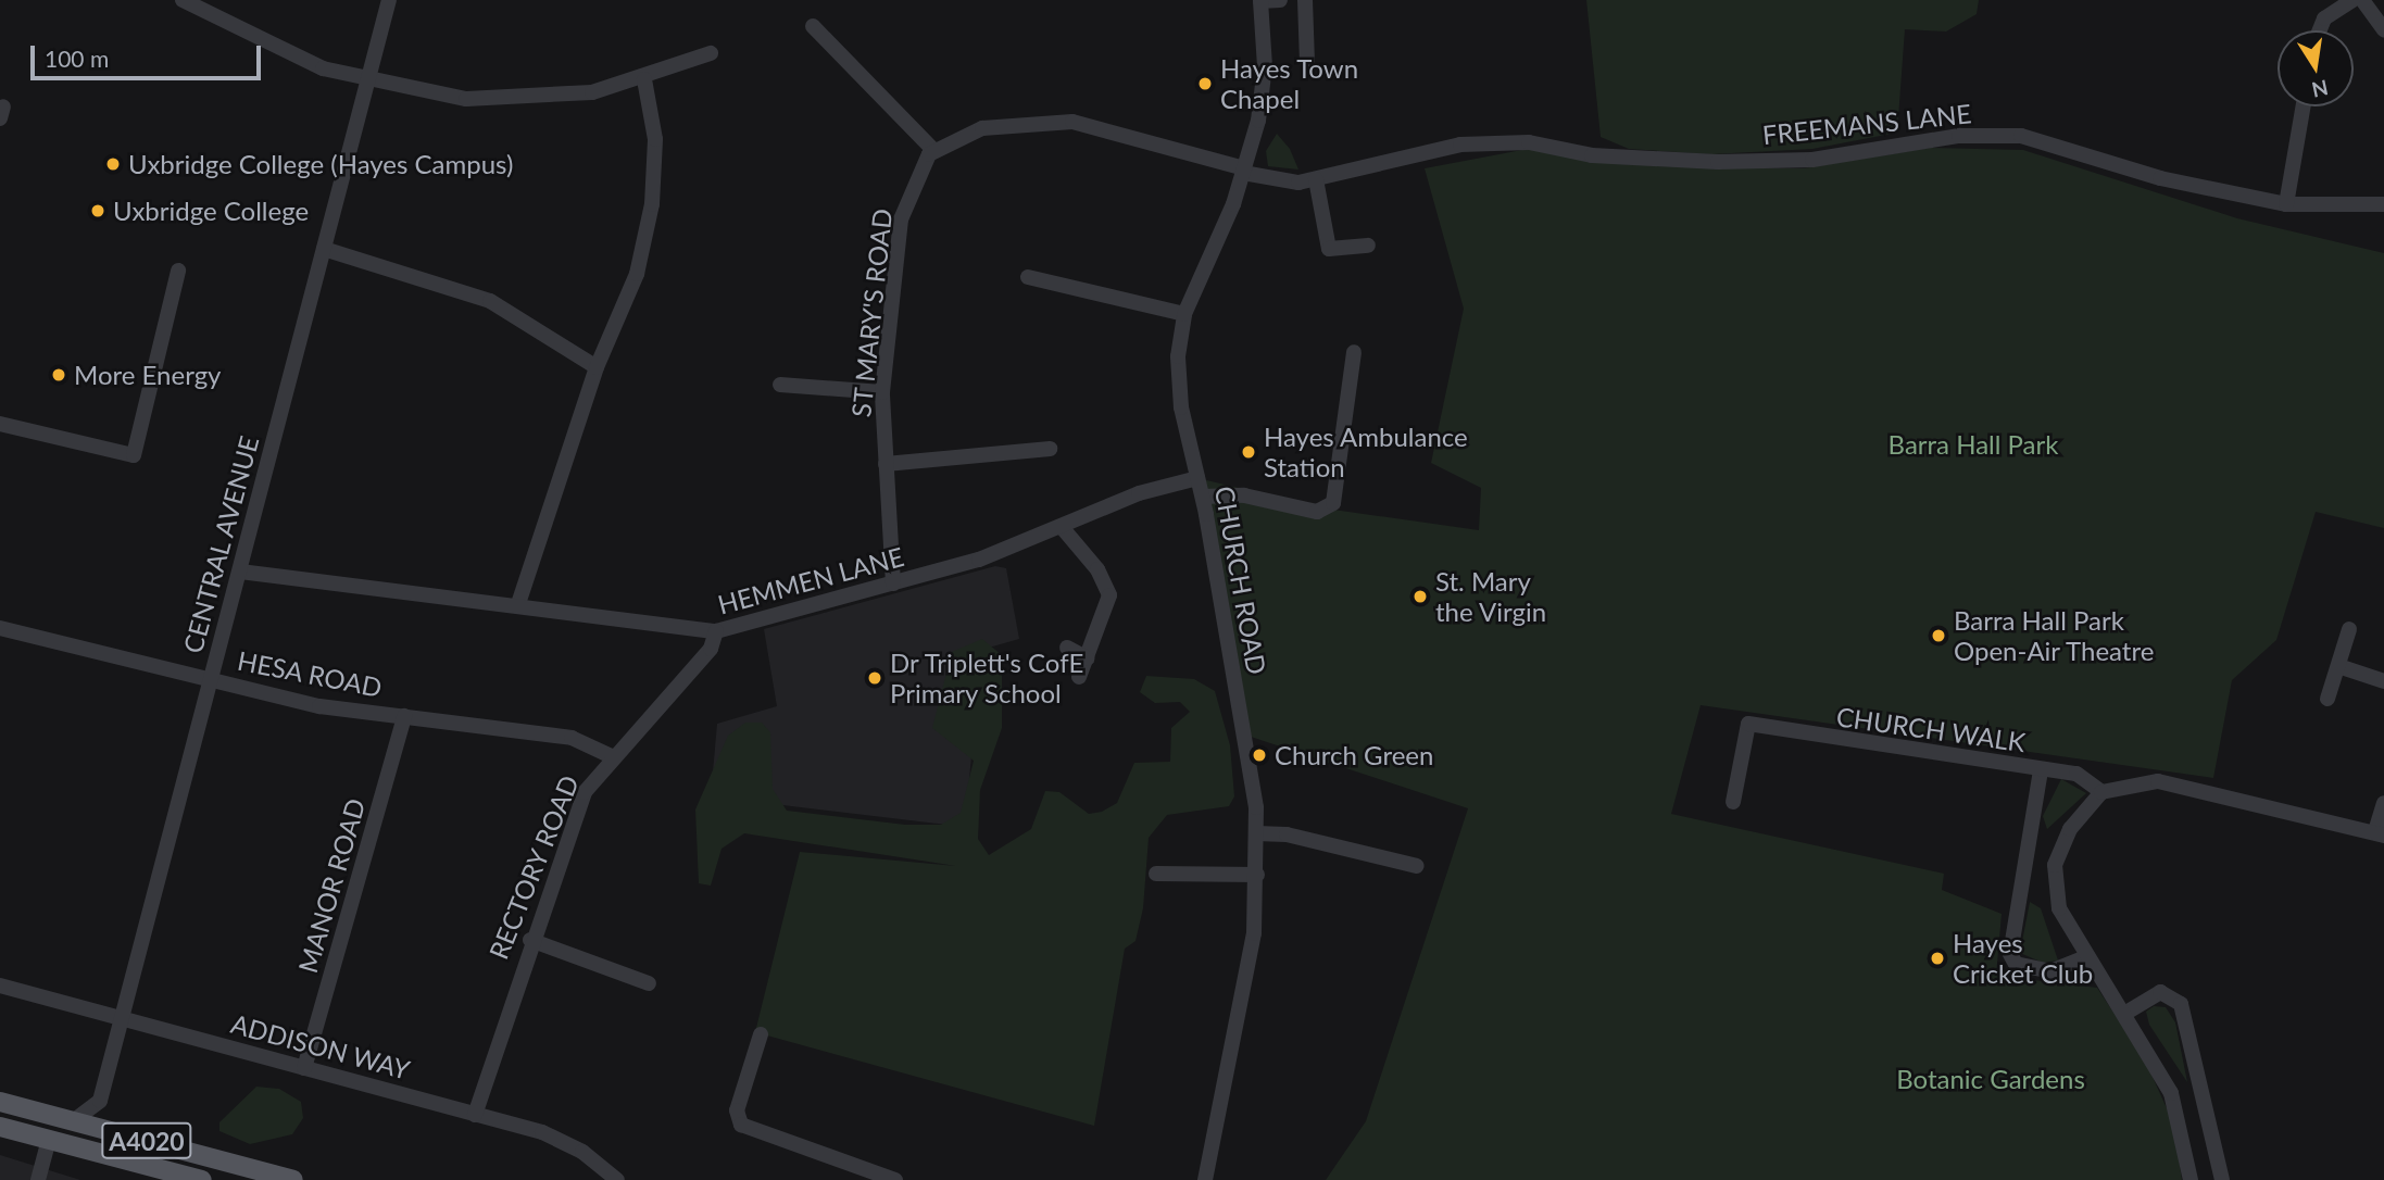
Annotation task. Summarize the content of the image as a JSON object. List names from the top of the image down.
{
  "streets": {
    "main road": ["A4020"],
    "street": [
      "FREEMANS LANE",
      "ST MARY'S ROAD",
      "CENTRAL AVENUE",
      "HEMMEN LANE",
      "CHURCH ROAD",
      "HESA ROAD",
      "CHURCH WALK",
      "RECTORY ROAD",
      "MANOR ROAD",
      "ADDISON WAY"
    ]
  },
  "crossings": [
    ["FREEMANS LANE", "CHURCH ROAD"],
    ["ST MARY'S ROAD", "HEMMEN LANE"],
    ["CENTRAL AVENUE", "HEMMEN LANE"],
    ["CENTRAL AVENUE", "HESA ROAD"],
    ["CENTRAL AVENUE", "ADDISON WAY"],
    ["HEMMEN LANE", "CHURCH ROAD"],
    ["HEMMEN LANE", "RECTORY ROAD"],
    ["HESA ROAD", "RECTORY ROAD"],
    ["HESA ROAD", "MANOR ROAD"],
    ["RECTORY ROAD", "ADDISON WAY"],
    ["MANOR ROAD", "ADDISON WAY"]
  ],
  "parks": ["Barra Hall Park", "Botanic Gardens"],
  "places": [
    "Hayes Town Chapel",
    "Uxbridge College (Hayes Campus)",
    "Uxbridge College",
    "More Energy",
    "Hayes Ambulance Station",
    "St. Mary the Virgin",
    "Barra Hall Park Open-Air Theatre",
    "Dr Triplett's CofE Primary School",
    "Church Green",
    "Hayes Cricket Club"
  ],
  "scale_bar": "100 m",
  "north": "bottom"
}
